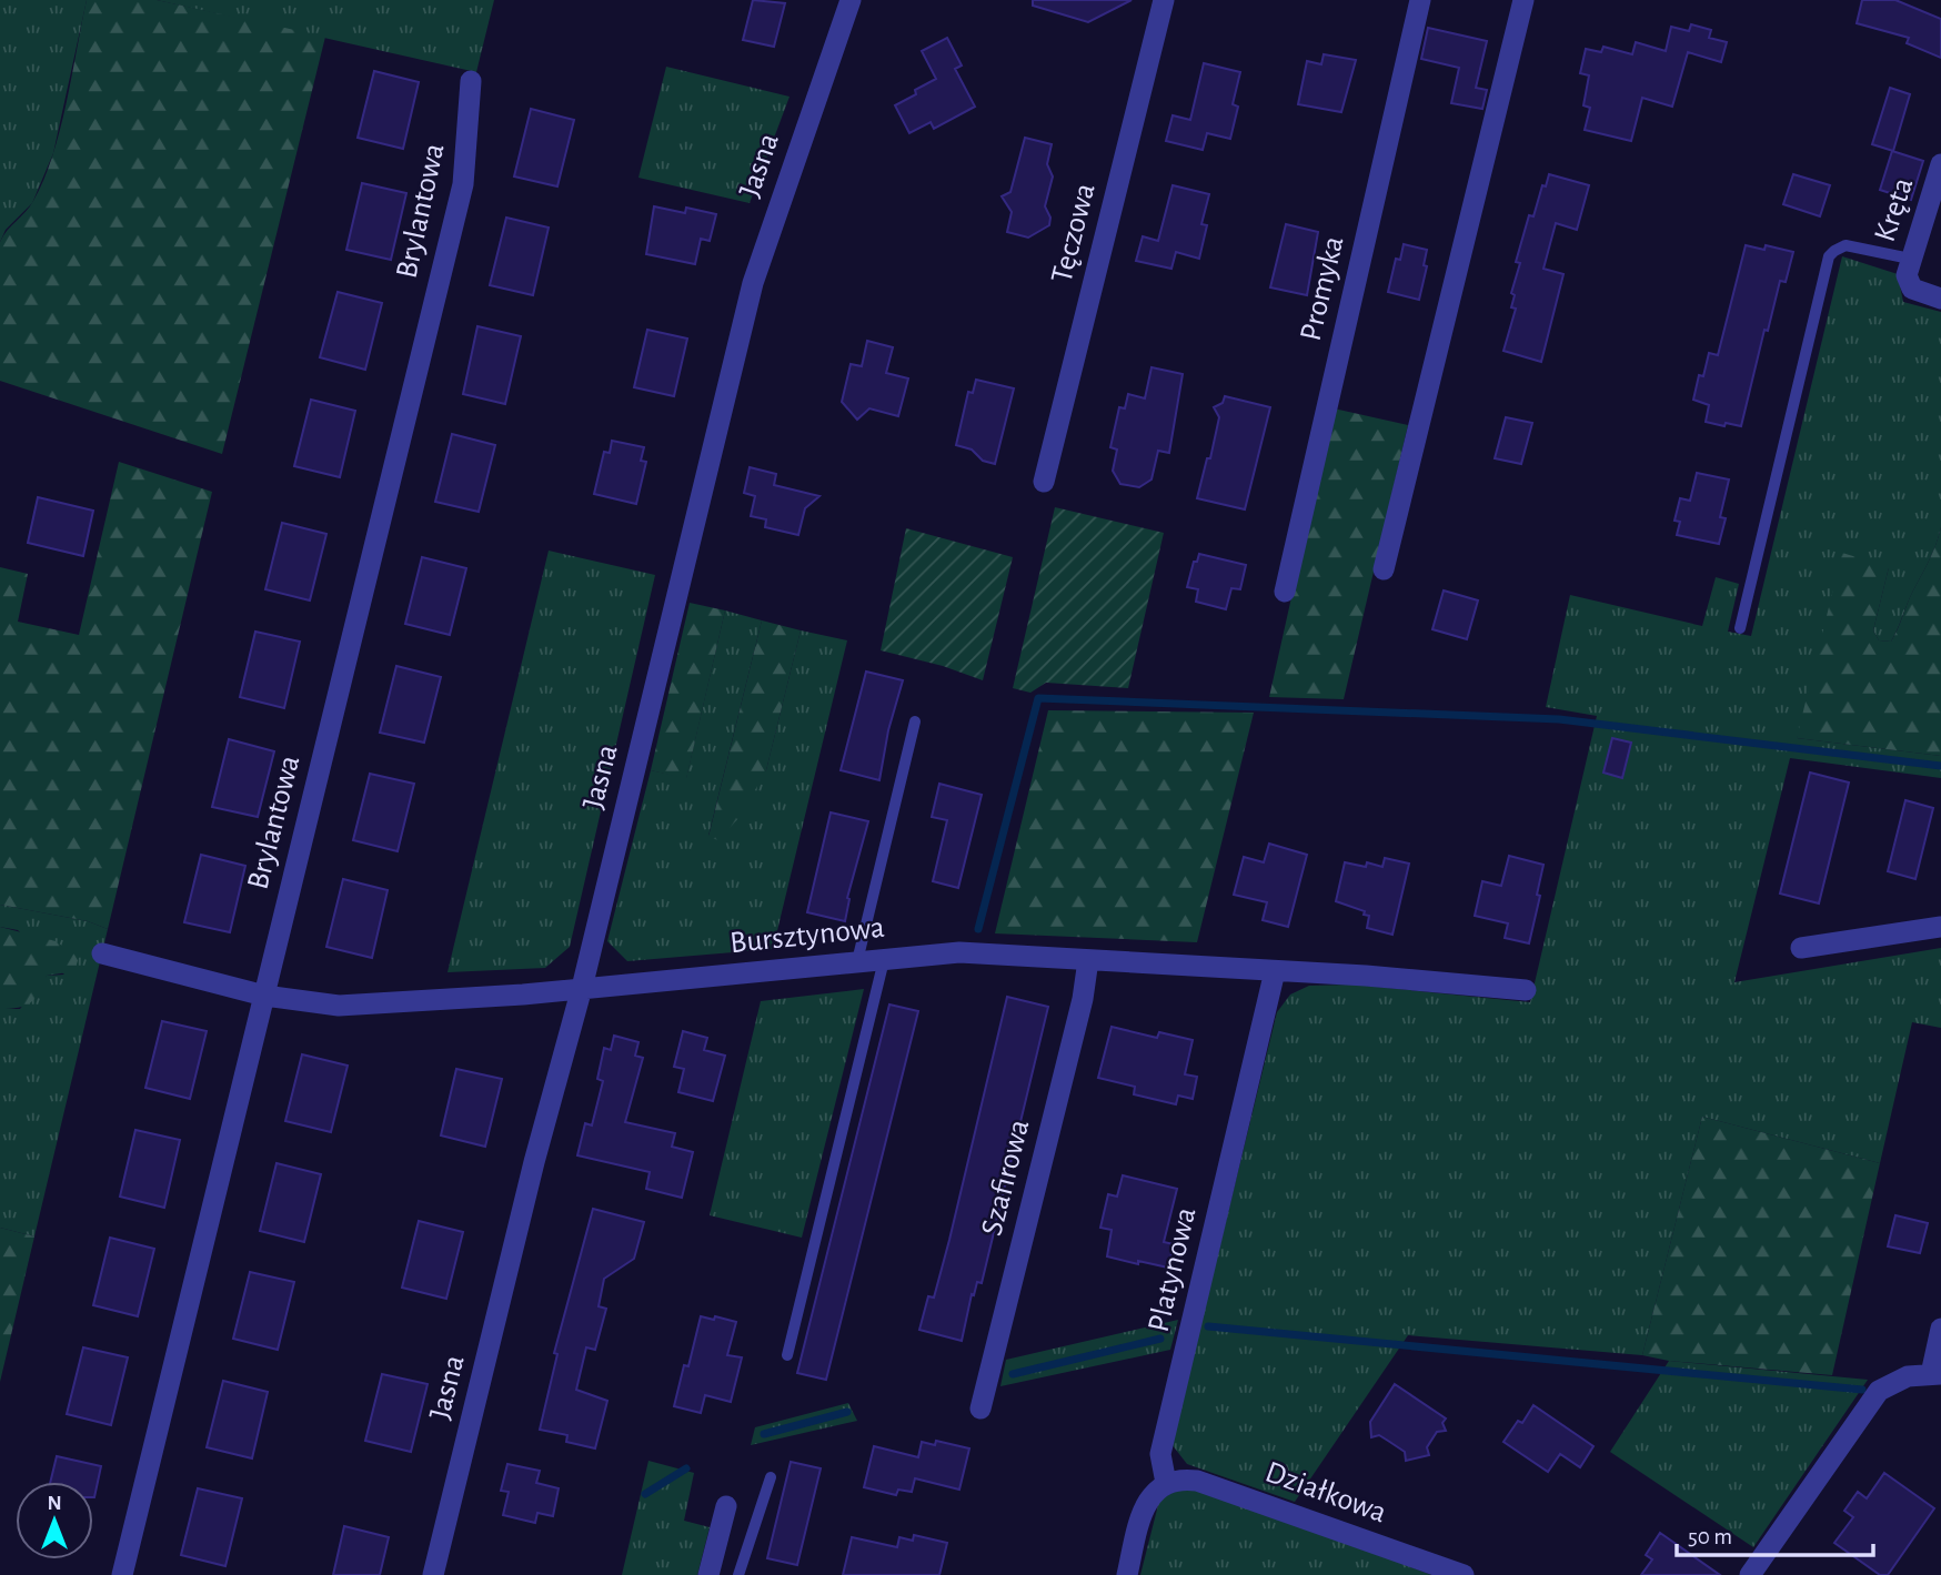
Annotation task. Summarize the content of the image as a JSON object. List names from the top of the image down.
{
  "streets": {
    "street": [
      "Jasna",
      "Kręta",
      "Brylantowa",
      "Tęczowa",
      "Promyka",
      "Bursztynowa",
      "Szafirowa",
      "Platynowa",
      "Działkowa"
    ]
  },
  "crossings": [
    ["Jasna", "Bursztynowa"],
    ["Brylantowa", "Bursztynowa"],
    ["Bursztynowa", "Szafirowa"],
    ["Bursztynowa", "Platynowa"],
    ["Platynowa", "Działkowa"]
  ],
  "scale_bar": "50 m",
  "north": "top"
}
